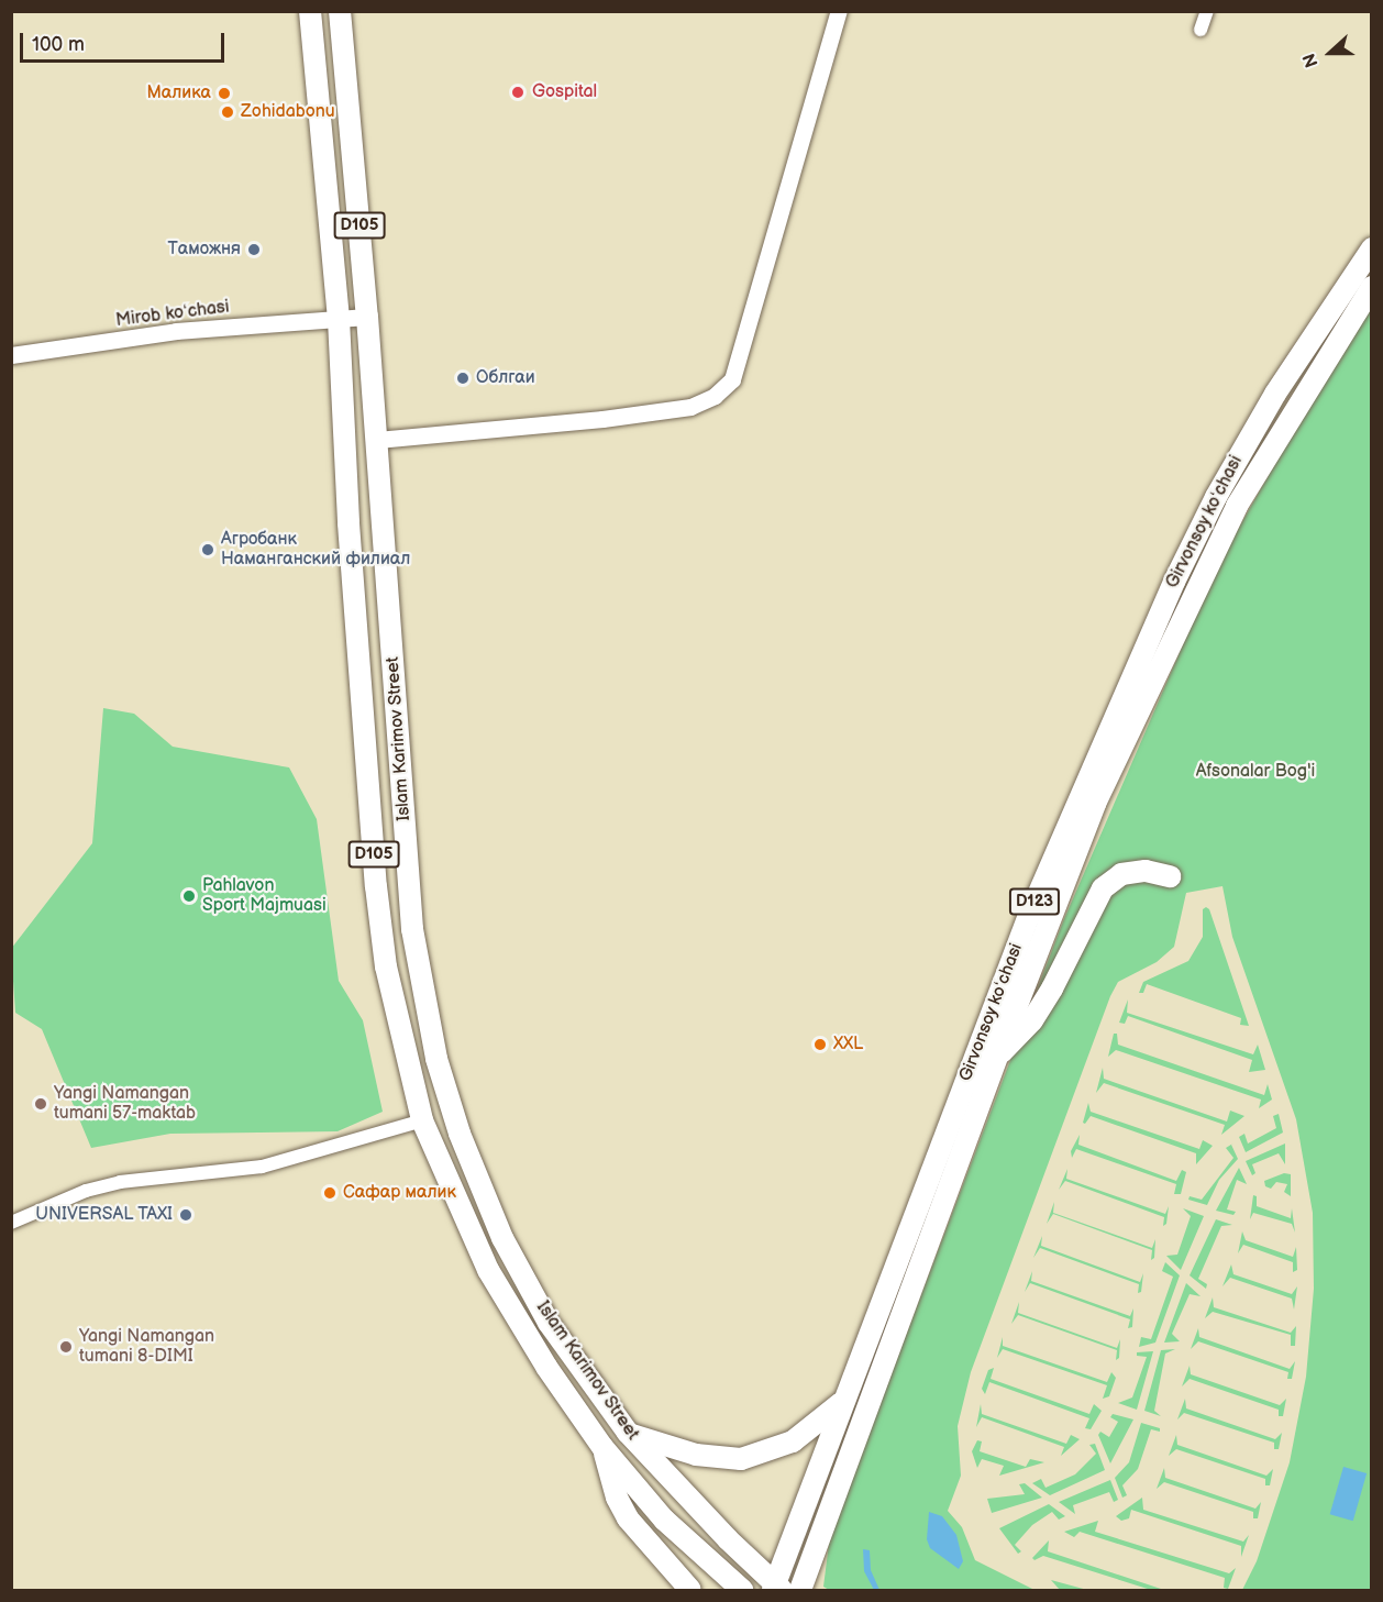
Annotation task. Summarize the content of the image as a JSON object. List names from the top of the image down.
{
  "streets": {
    "main road": [
      "D105",
      "Girvonsoy koʻchasi",
      "Islam Karimov Street",
      "D123"
    ],
    "street": ["Mirob koʻchasi"]
  },
  "crossings": [
    ["Mirob koʻchasi", "Islam Karimov Street"],
    ["Girvonsoy koʻchasi", "Islam Karimov Street"]
  ],
  "parks": ["Afsonalar Bog'i"],
  "places": [
    "Gospital",
    "Малика",
    "Zohidabonu",
    "Таможня",
    "Облгаи",
    "Агробанк Наманганский филиал",
    "Pahlavon Sport Majmuasi",
    "XXL",
    "Yangi Namangan tumani 57-maktab",
    "Сафар малик",
    "UNIVERSAL TAXI",
    "Yangi Namangan tumani 8-DIMI"
  ],
  "scale_bar": "100 m",
  "north": "left"
}
